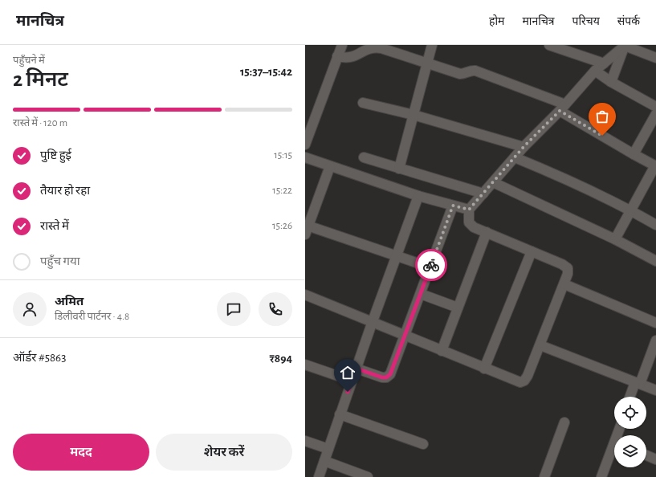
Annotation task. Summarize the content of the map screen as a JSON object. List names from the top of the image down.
{
  "page": {
    "header": "मानचित्र",
    "nav": [
      "होम",
      "मानचित्र",
      "परिचय",
      "संपर्क"
    ],
    "heading": ["2 मिनट", "पहुँचने में", "15:37–15:42"],
    "panel": [
      "अमित",
      "डिलीवरी पार्टनर · 4.8",
      "ऑर्डर #5863",
      "₹894"
    ],
    "bar": "रास्ते में · 120 m",
    "list": [
      ["पुष्टि हुई", "15:15"],
      ["तैयार हो रहा", "15:22"],
      ["रास्ते में", "15:26"],
      "पहुँच गया"
    ],
    "buttons": ["मदद", "शेयर करें"]
  }
}
